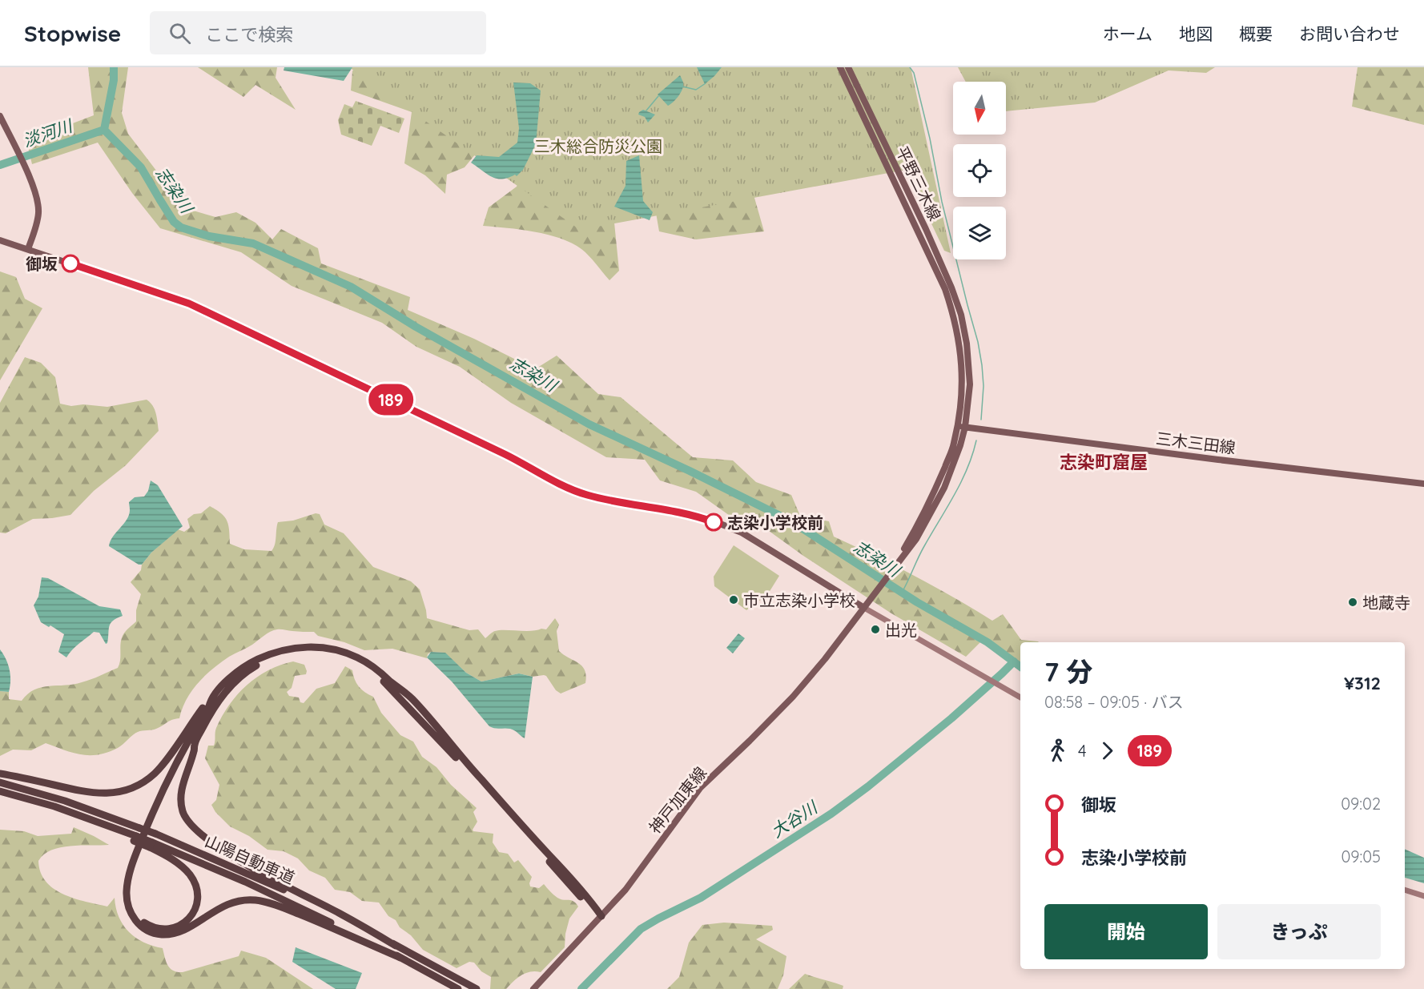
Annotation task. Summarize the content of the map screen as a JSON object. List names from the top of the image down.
{
  "streets": {
    "highway": ["山陽自動車道"],
    "main road": ["平野三木線", "三木三田線", "神戸加東線"]
  },
  "crossings": [
    ["平野三木線", "三木三田線"]
  ],
  "districts": ["志染町窟屋"],
  "water": ["淡河川", "志染川", "大谷川"],
  "parks": ["三木総合防災公園"],
  "places": [
    "御坂",
    "志染小学校前",
    "市立志染小学校",
    "地蔵寺",
    "出光"
  ],
  "lines": ["bus line 189"],
  "north": "bottom",
  "page": {
    "header": "Stopwise",
    "search": "ここで検索",
    "nav": [
      "ホーム",
      "地図",
      "概要",
      "お問い合わせ"
    ],
    "on_map": "189",
    "heading": ["7 分", "08:58 – 09:05 · バス", "¥312"],
    "legs": ["4", "189"],
    "list": [
      {
        "name": "御坂",
        "value": "09:02"
      },
      {
        "name": "志染小学校前",
        "value": "09:05"
      }
    ],
    "buttons": ["開始", "きっぷ"]
  }
}
